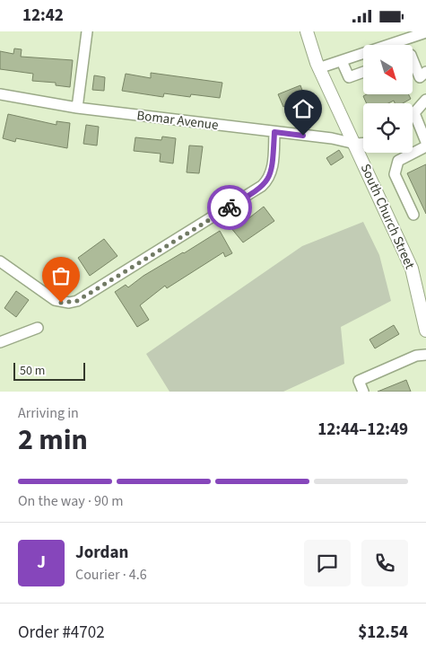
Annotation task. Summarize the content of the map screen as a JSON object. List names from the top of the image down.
{
  "streets": {
    "main road": ["South Church Street"],
    "street": ["Bomar Avenue"]
  },
  "crossings": [
    ["Bomar Avenue", "South Church Street"]
  ],
  "scale_bar": "50 m",
  "north": "bottom right",
  "page": {
    "status": "12:42",
    "scale": "50 m",
    "heading": ["2 min", "Arriving in", "12:44–12:49"],
    "panel": [
      "Jordan",
      "Courier · 4.6",
      "Order #4702",
      "$12.54"
    ],
    "bar": "On the way · 90 m",
    "round": "J"
  }
}
